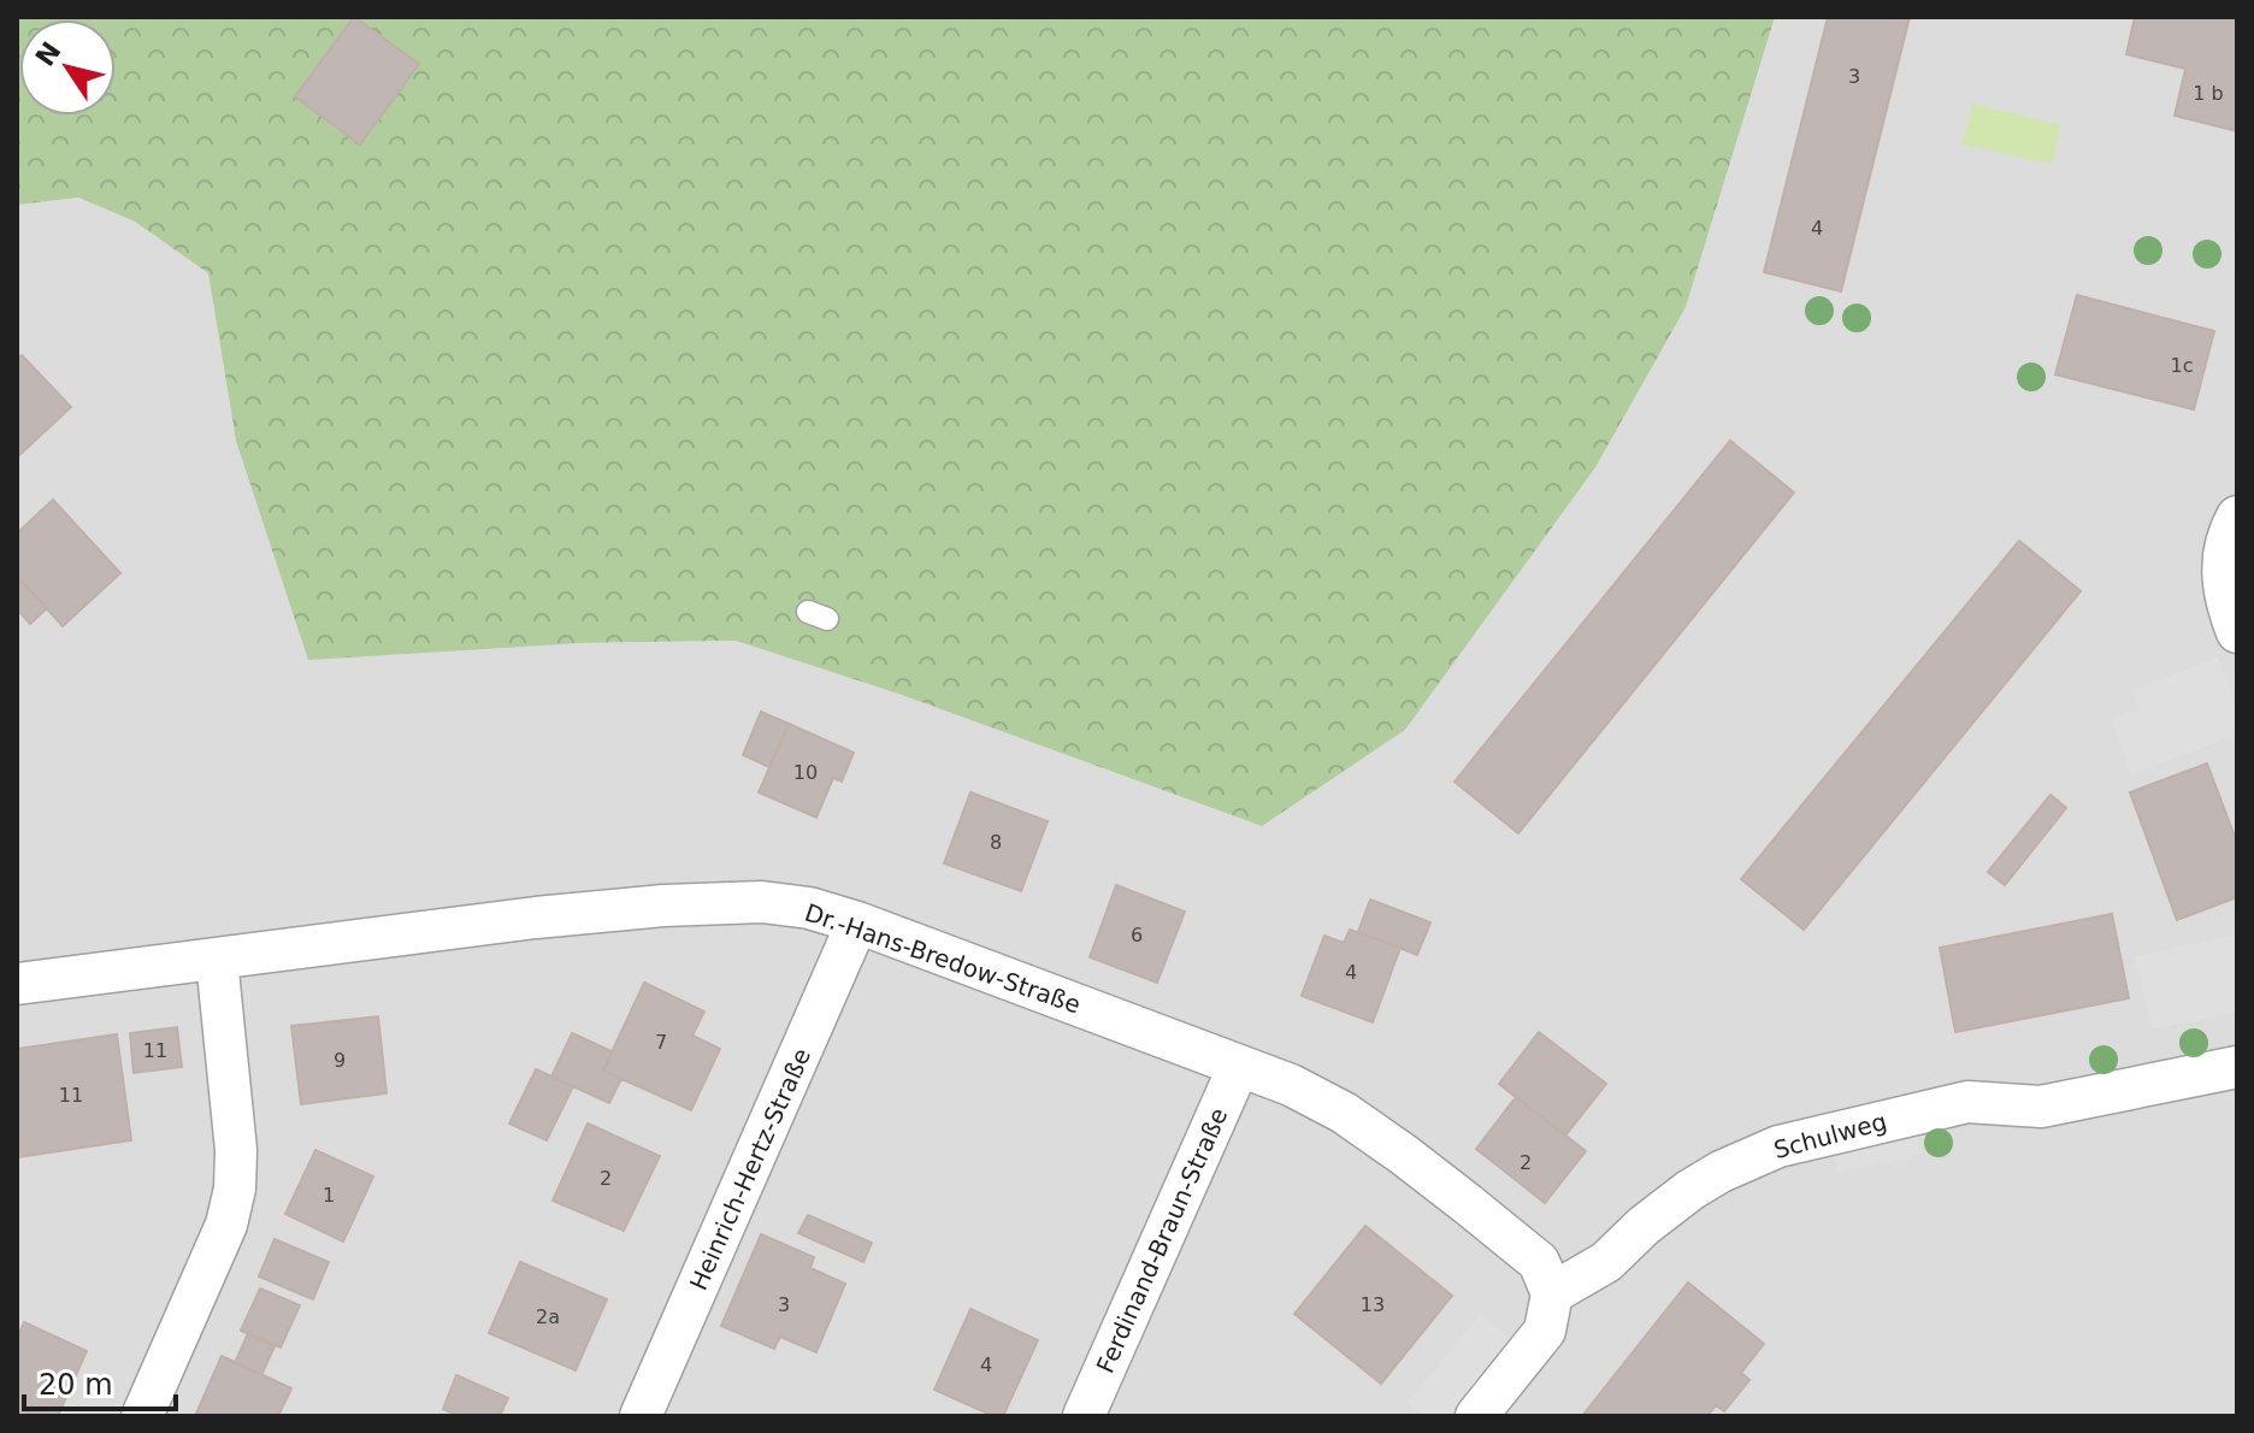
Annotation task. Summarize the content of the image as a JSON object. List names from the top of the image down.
{
  "streets": {
    "street": [
      "Dr.-Hans-Bredow-Straße",
      "Schulweg",
      "Heinrich-Hertz-Straße",
      "Ferdinand-Braun-Straße"
    ]
  },
  "crossings": [
    ["Dr.-Hans-Bredow-Straße", "Schulweg"],
    ["Dr.-Hans-Bredow-Straße", "Heinrich-Hertz-Straße"],
    ["Dr.-Hans-Bredow-Straße", "Ferdinand-Braun-Straße"]
  ],
  "house_numbers": [
    "3",
    "1 b",
    "4",
    "1c",
    "10",
    "8",
    "6",
    "4",
    "7",
    "11",
    "9",
    "11",
    "2",
    "2",
    "1",
    "3",
    "13",
    "2a",
    "4"
  ],
  "scale_bar": "20 m",
  "north": "top left"
}
